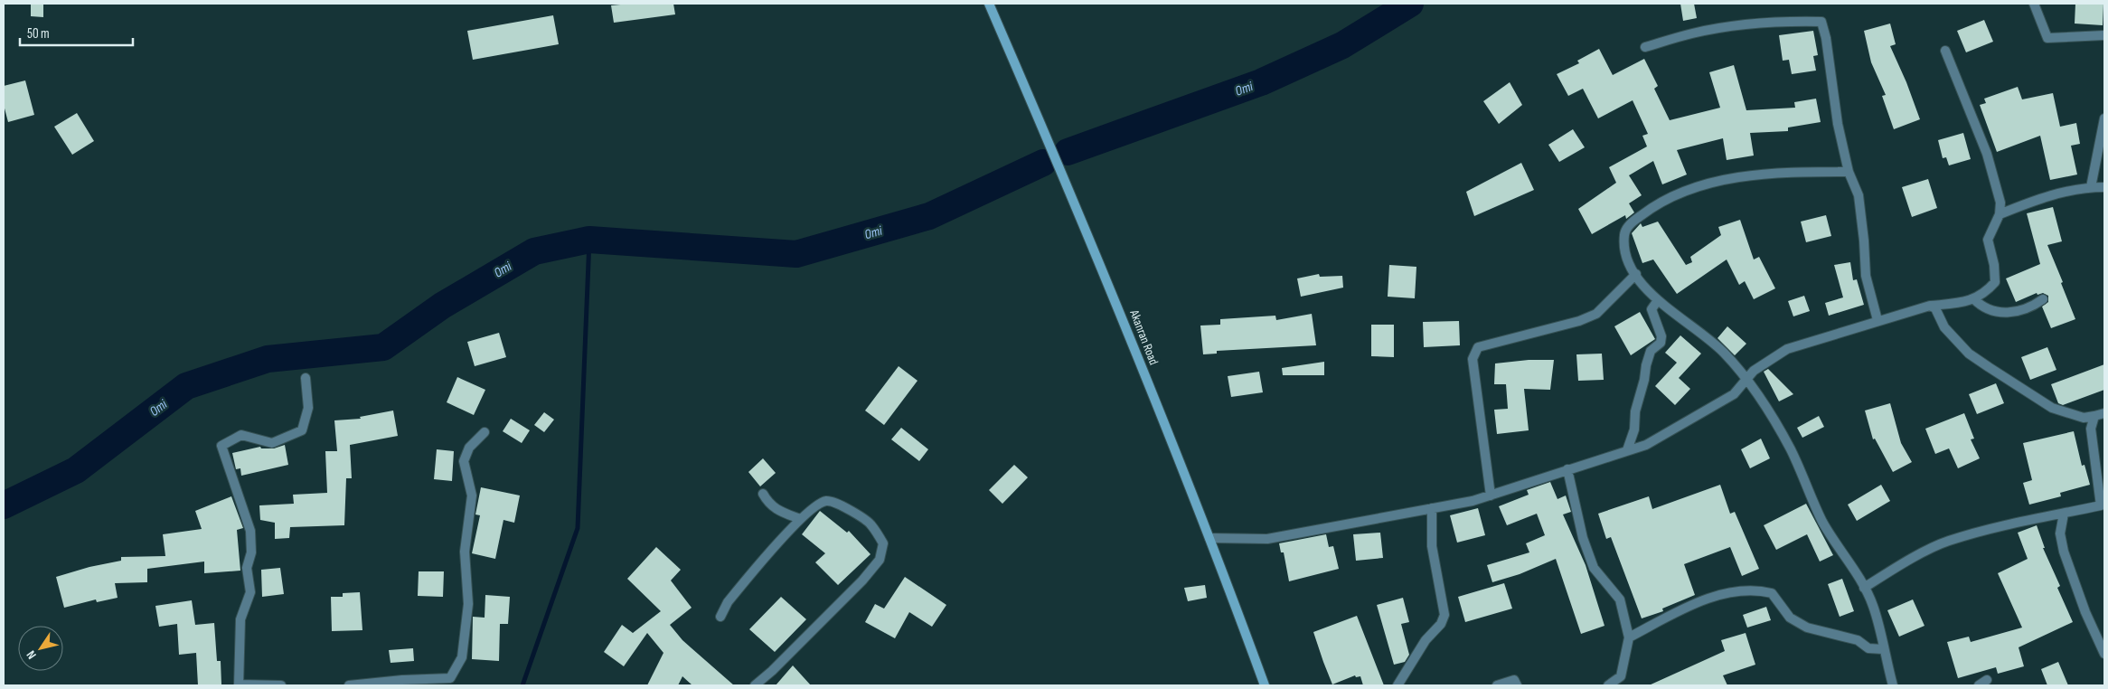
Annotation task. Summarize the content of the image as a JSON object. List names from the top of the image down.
{
  "streets": {
    "main road": ["Akanran Road"]
  },
  "water": ["Omi"],
  "scale_bar": "50 m",
  "north": "bottom left"
}
